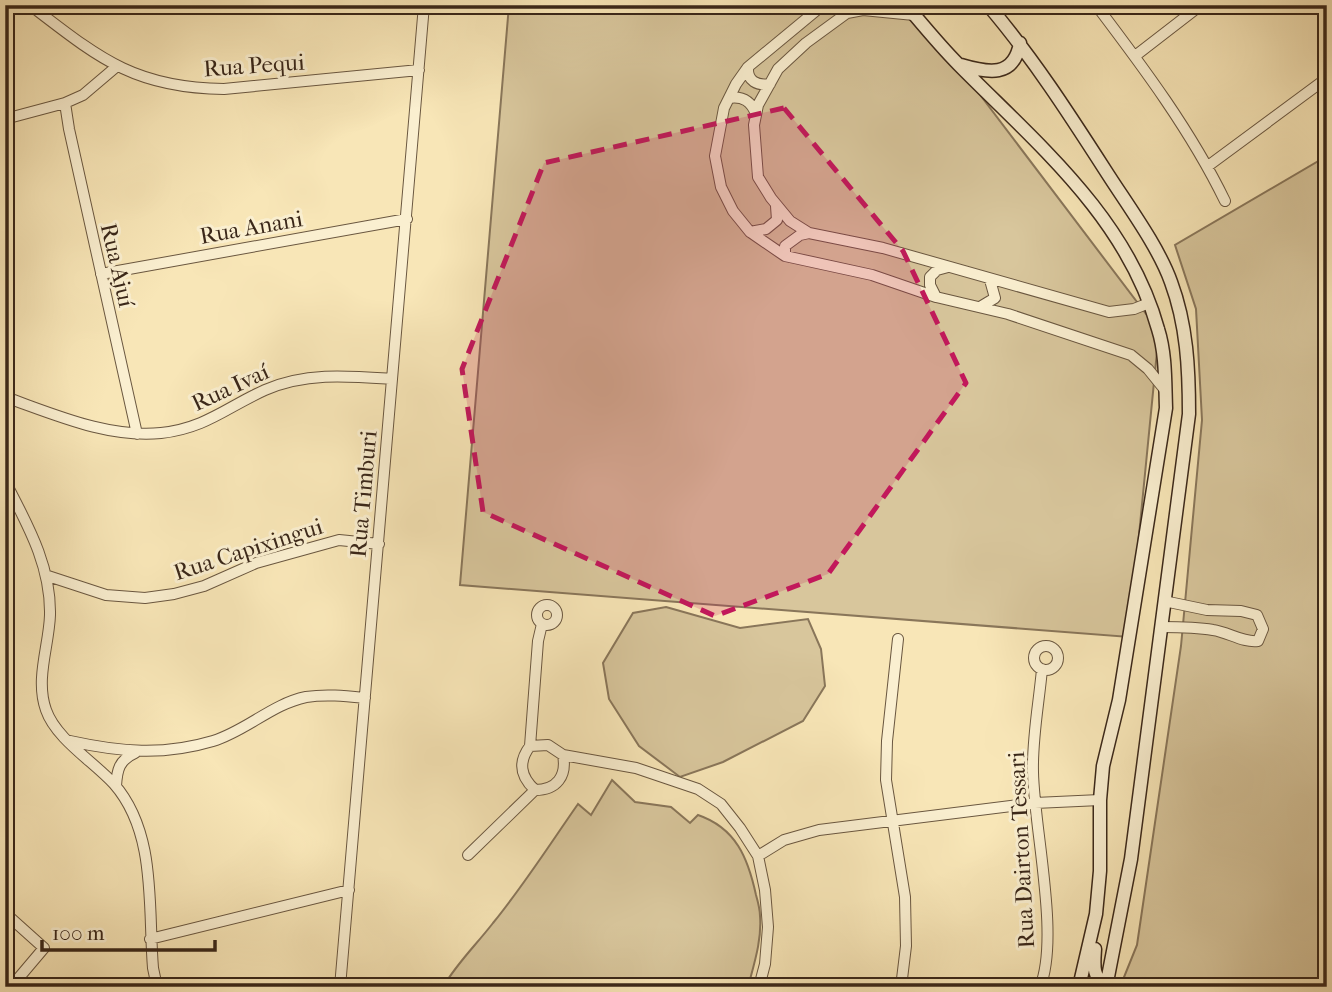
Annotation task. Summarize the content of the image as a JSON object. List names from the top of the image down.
{
  "streets": {
    "street": [
      "Rua Pequi",
      "Rua Anani",
      "Rua Ajuí",
      "Rua Ivaí",
      "Rua Timburi",
      "Rua Capixingui",
      "Rua Dairton Tessari"
    ]
  },
  "crossings": [
    ["Rua Pequi", "Rua Timburi"],
    ["Rua Anani", "Rua Ajuí"],
    ["Rua Anani", "Rua Timburi"],
    ["Rua Ajuí", "Rua Ivaí"],
    ["Rua Ivaí", "Rua Timburi"],
    ["Rua Timburi", "Rua Capixingui"]
  ],
  "scale_bar": "100 m"
}
